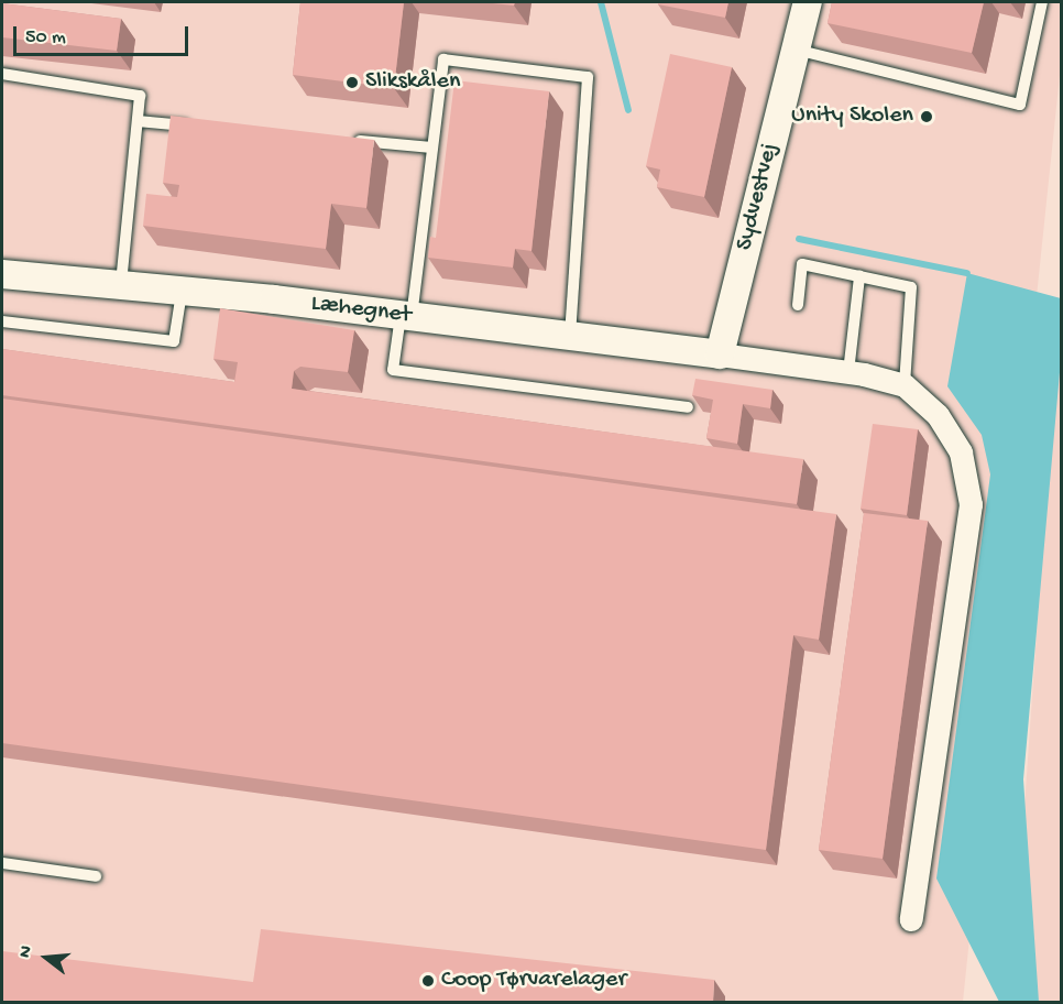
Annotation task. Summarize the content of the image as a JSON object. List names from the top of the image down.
{
  "streets": {
    "street": ["Sydvestvej", "Læhegnet"]
  },
  "crossings": [
    ["Sydvestvej", "Læhegnet"]
  ],
  "places": ["Slikskålen", "Unity Skolen", "Coop Tørvarelager"],
  "scale_bar": "50 m",
  "north": "left"
}
